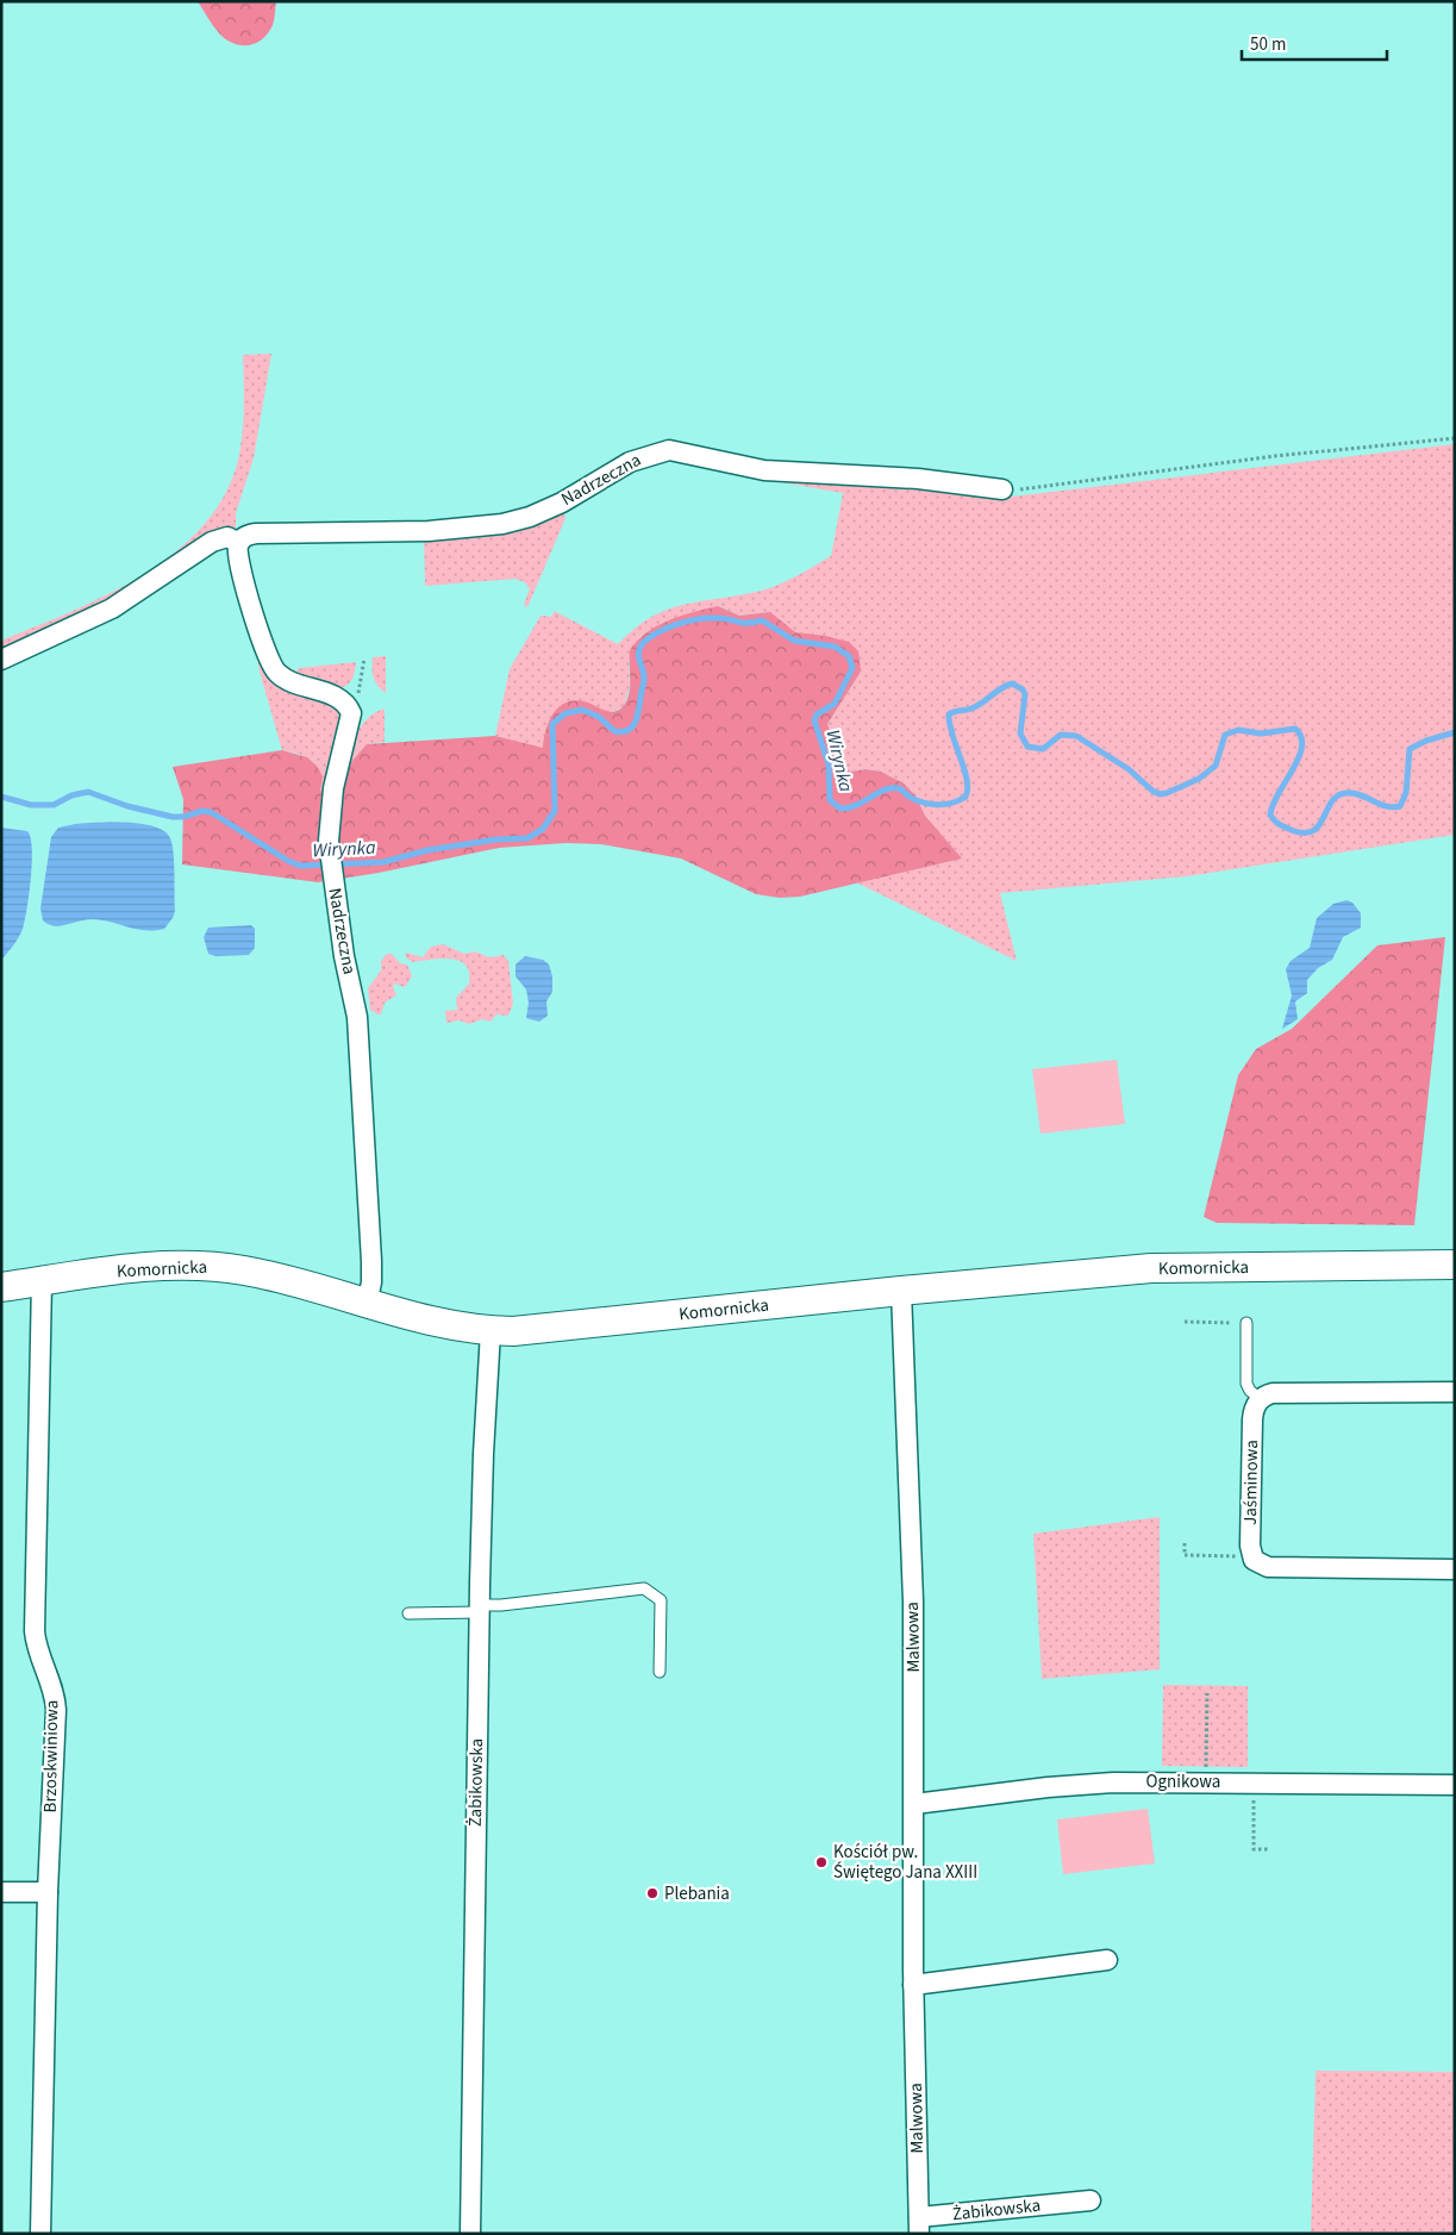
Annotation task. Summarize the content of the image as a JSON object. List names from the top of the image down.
{
  "streets": {
    "street": [
      "Nadrzeczna",
      "Komornicka",
      "Jaśminowa",
      "Malwowa",
      "Brzoskwiniowa",
      "Ognikowa",
      "Żabikowska"
    ]
  },
  "crossings": [
    ["Nadrzeczna", "Komornicka"],
    ["Komornicka", "Malwowa"],
    ["Komornicka", "Brzoskwiniowa"],
    ["Komornicka", "Żabikowska"],
    ["Malwowa", "Ognikowa"],
    ["Malwowa", "Żabikowska"]
  ],
  "water": ["Wirynka"],
  "places": ["Kościół pw. Świętego Jana XXIII", "Plebania"],
  "scale_bar": "50 m"
}
